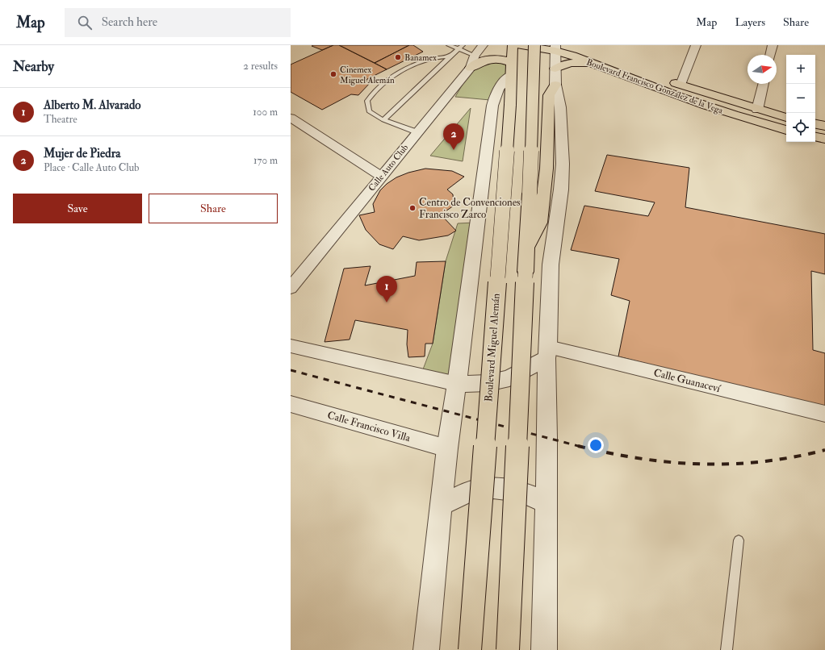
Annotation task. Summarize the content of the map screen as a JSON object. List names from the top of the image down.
{
  "streets": {
    "main road": ["Boulevard Francisco González de la Vega", "Boulevard Miguel Alemán"],
    "street": ["Calle Auto Club", "Calle Guanaceví", "Calle Francisco Villa"]
  },
  "places": ["Banamex", "Cinemex Miguel Alemán", "Centro de Convenciones Francisco Zarco"],
  "north": "right",
  "page": {
    "header": "Map",
    "search": "Search here",
    "nav": ["Map", "Layers", "Share"],
    "heading": ["Nearby", "2 results"],
    "map_buttons": ["+", "−"],
    "list": [
      {
        "mark": "1",
        "name": "Alberto M. Alvarado",
        "note": "Theatre",
        "value": "100 m"
      },
      {
        "mark": "2",
        "name": "Mujer de Piedra",
        "note": "Place · Calle Auto Club",
        "value": "170 m"
      }
    ],
    "pins": ["2", "1"],
    "buttons": ["Save", "Share"]
  }
}
